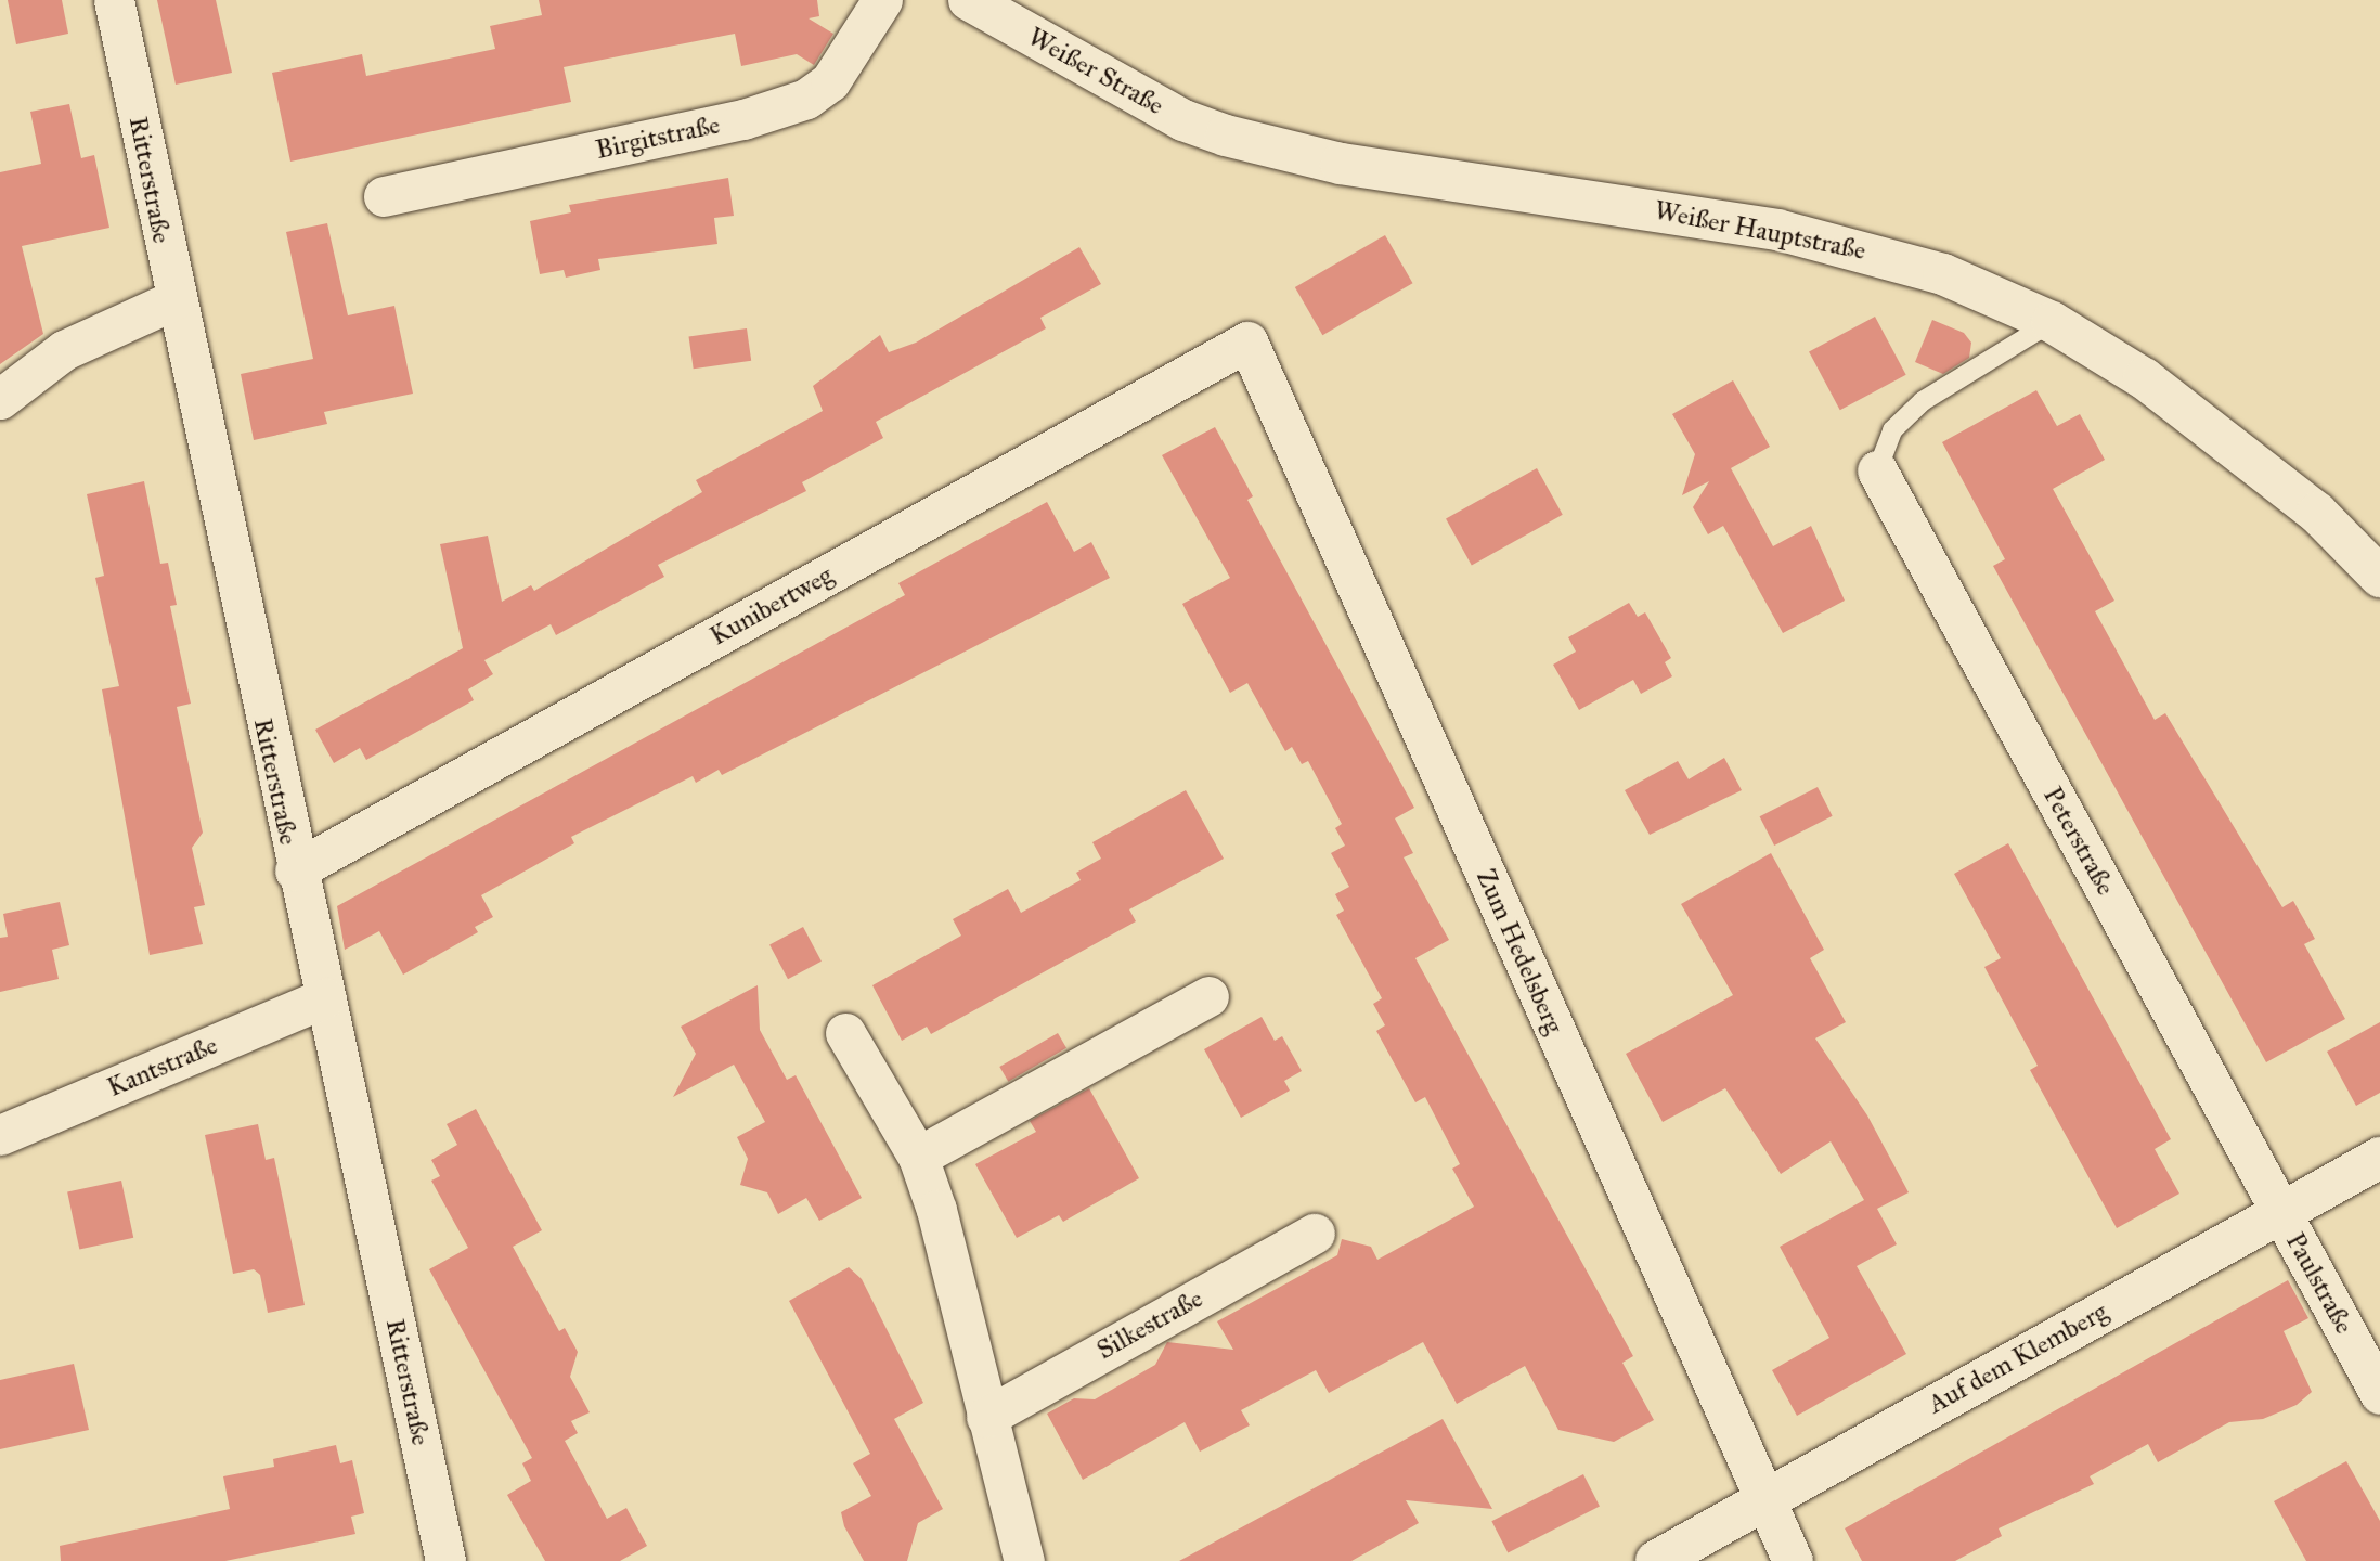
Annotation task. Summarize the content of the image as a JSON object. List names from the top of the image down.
{
  "streets": {
    "street": [
      "Weißer Straße",
      "Birgitstraße",
      "Ritterstraße",
      "Weißer Hauptstraße",
      "Kunibertweg",
      "Peterstraße",
      "Zum Hedelsberg",
      "Kantstraße",
      "Paulstraße",
      "Silkestraße",
      "Auf dem Klemberg"
    ]
  },
  "crossings": [
    ["Weißer Straße", "Weißer Hauptstraße"],
    ["Ritterstraße", "Kunibertweg"],
    ["Ritterstraße", "Kantstraße"],
    ["Kunibertweg", "Zum Hedelsberg"],
    ["Peterstraße", "Paulstraße"],
    ["Peterstraße", "Auf dem Klemberg"],
    ["Zum Hedelsberg", "Auf dem Klemberg"],
    ["Paulstraße", "Auf dem Klemberg"]
  ]
}
